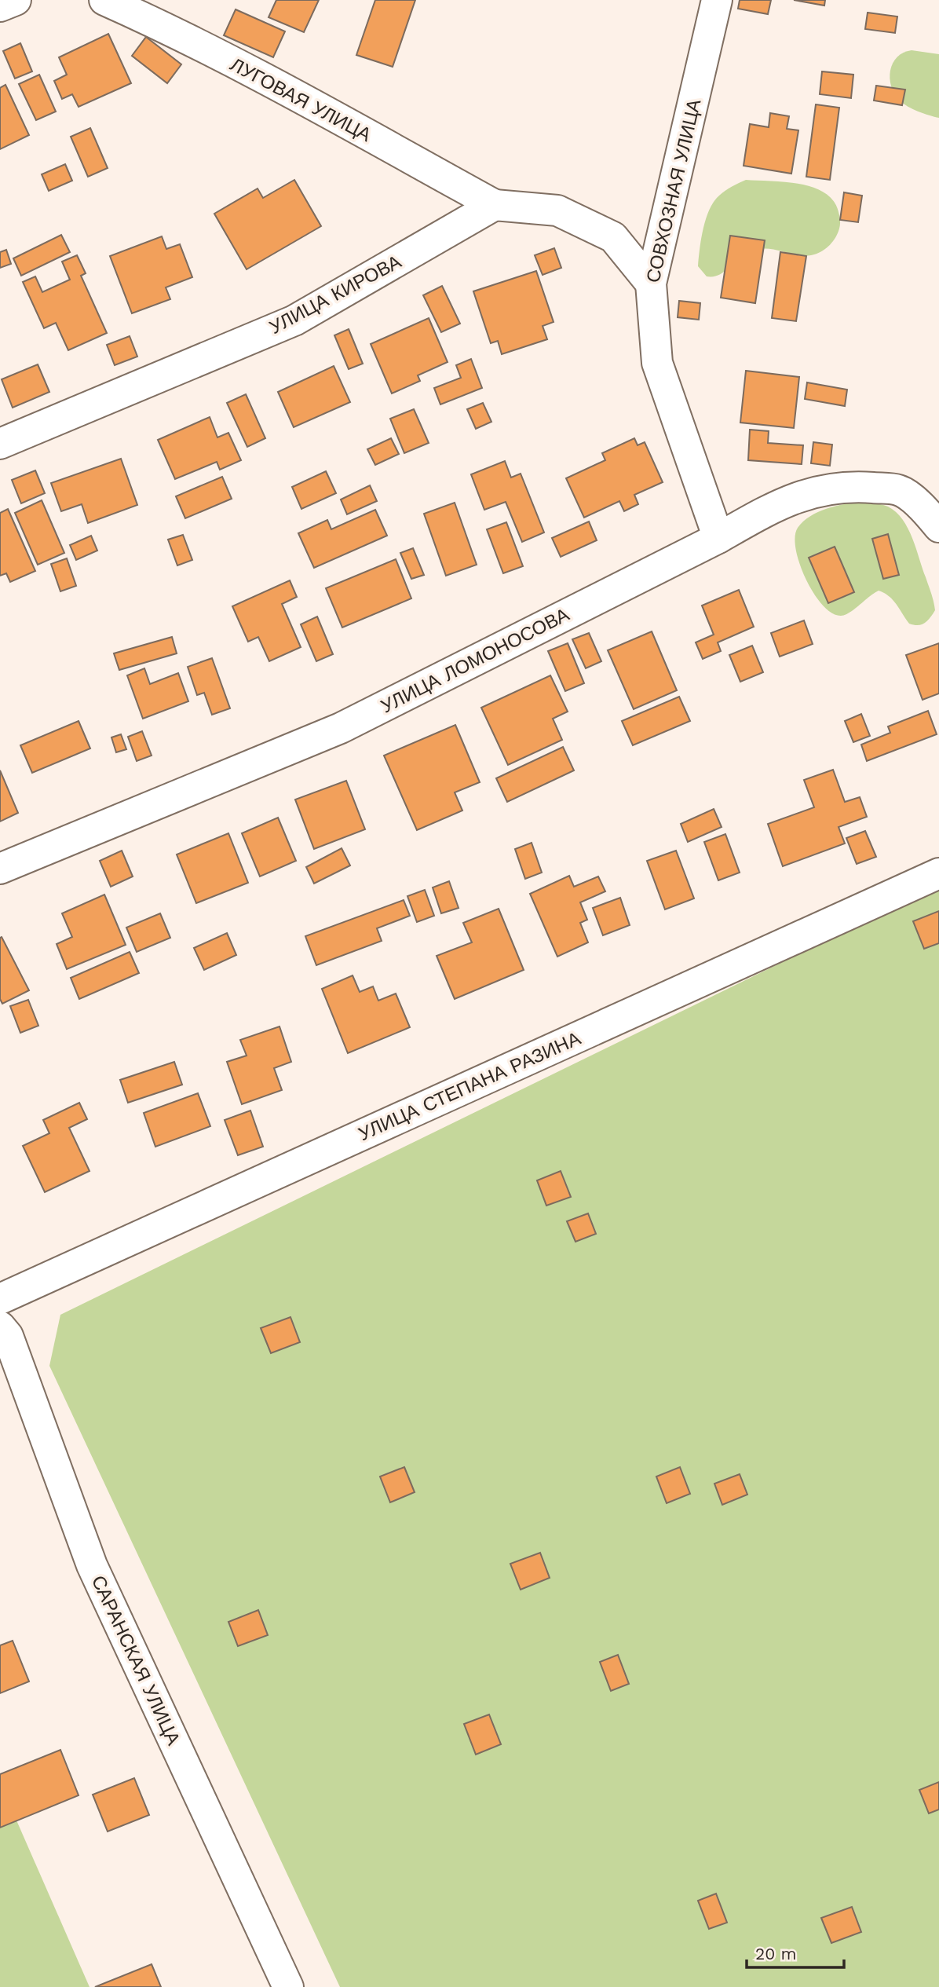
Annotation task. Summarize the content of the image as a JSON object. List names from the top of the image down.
{
  "streets": {
    "street": [
      "ЛУГОВАЯ УЛИЦА",
      "СОВХОЗНАЯ УЛИЦА",
      "УЛИЦА КИРОВА",
      "УЛИЦА ЛОМОНОСОВА",
      "УЛИЦА СТЕПАНА РАЗИНА",
      "САРАНСКАЯ УЛИЦА"
    ]
  },
  "crossings": [
    ["ЛУГОВАЯ УЛИЦА", "УЛИЦА КИРОВА"],
    ["СОВХОЗНАЯ УЛИЦА", "УЛИЦА ЛОМОНОСОВА"]
  ],
  "scale_bar": "20 m"
}
